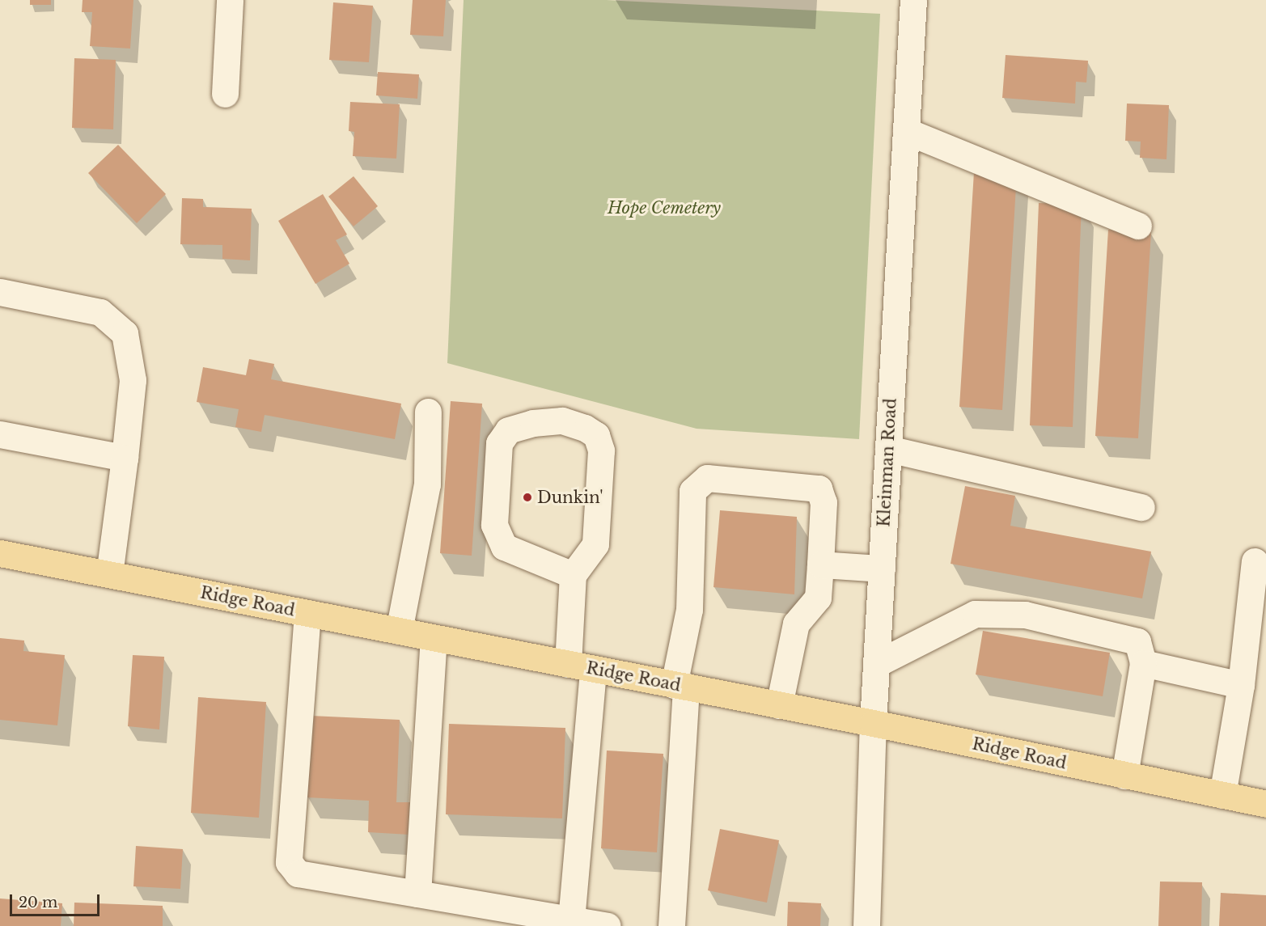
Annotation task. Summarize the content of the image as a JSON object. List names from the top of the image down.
{
  "streets": {
    "main road": ["Ridge Road"],
    "street": ["Kleinman Road"]
  },
  "crossings": [
    ["Kleinman Road", "Ridge Road"]
  ],
  "parks": ["Hope Cemetery"],
  "places": ["Dunkin'"],
  "scale_bar": "20 m"
}
